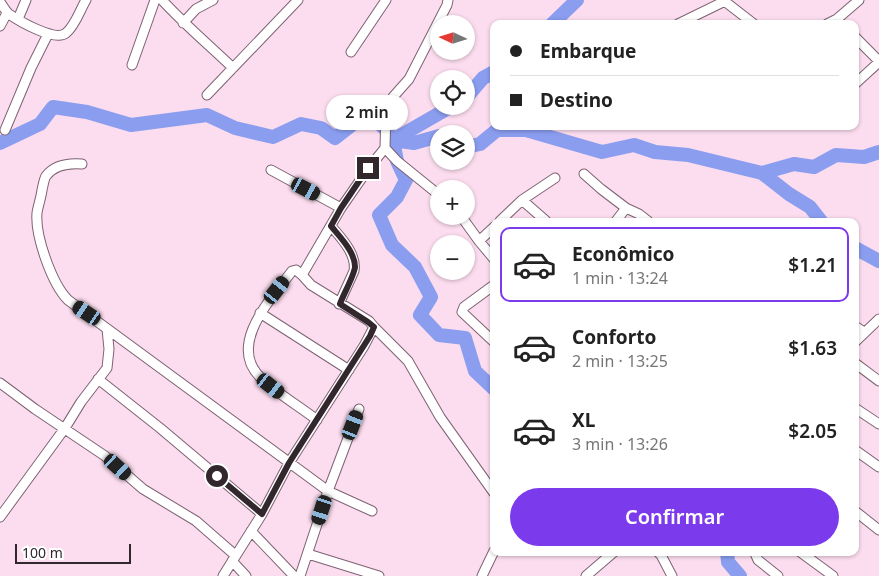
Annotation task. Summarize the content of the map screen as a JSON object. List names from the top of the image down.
{
  "scale_bar": "100 m",
  "north": "left",
  "page": {
    "map_buttons": ["+", "−"],
    "banner": ["Embarque", "Destino"],
    "bubble": "2 min",
    "list": [
      {
        "name": "Econômico",
        "note": "1 min · 13:24",
        "value": "$1.21"
      },
      {
        "name": "Conforto",
        "note": "2 min · 13:25",
        "value": "$1.63"
      },
      {
        "name": "XL",
        "note": "3 min · 13:26",
        "value": "$2.05"
      }
    ],
    "buttons": "Confirmar",
    "scale": "100 m"
  }
}
